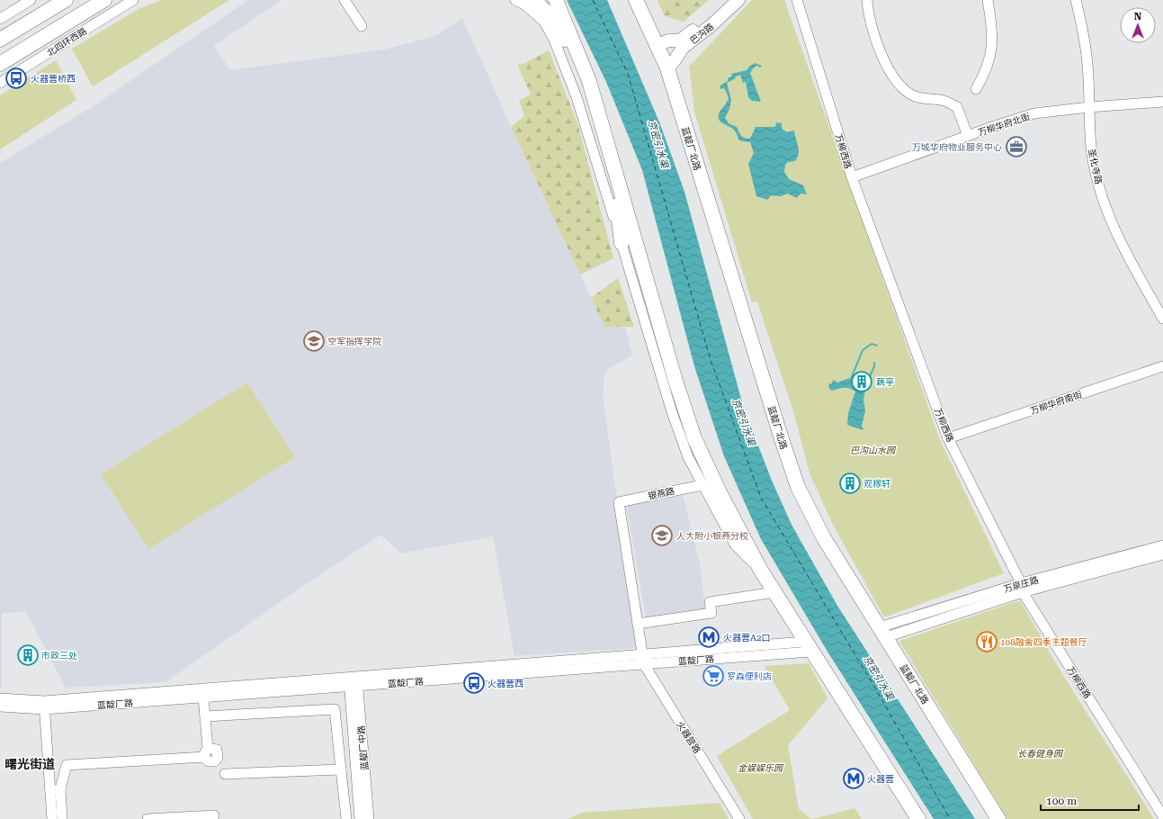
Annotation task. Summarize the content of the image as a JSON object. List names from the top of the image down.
{
  "streets": {
    "highway": ["北四环西路", "蓝靛厂北路"],
    "main road": ["巴沟路"],
    "street": [
      "万柳华府北街",
      "万柳西路",
      "圣化寺路",
      "万柳华府南街",
      "银燕路",
      "万泉庄路",
      "蓝靛厂路",
      "火器营路",
      "蓝靛厂中路"
    ]
  },
  "crossings": [
    ["巴沟路", "蓝靛厂北路"],
    ["万柳华府北街", "万柳西路"],
    ["万柳华府北街", "圣化寺路"],
    ["蓝靛厂北路", "万泉庄路"],
    ["万柳西路", "万柳华府南街"],
    ["万柳西路", "万泉庄路"],
    ["银燕路", "火器营路"],
    ["蓝靛厂路", "火器营路"],
    ["蓝靛厂路", "蓝靛厂中路"]
  ],
  "districts": ["曙光街道"],
  "water": ["京密引水渠"],
  "parks": ["巴沟山水园", "长春健身园", "金娱娱乐园"],
  "places": {
    "bus stop": ["火器营桥西", "火器营西"],
    "office": ["万城华府物业服务中心"],
    "school or university": ["空军指挥学院", "人大附小银燕分校"],
    "building": ["藕亭", "观稼轩", "市政三处"],
    "metro station": ["火器营A2口", "火器营"],
    "restaurant": ["108融舍四季主题餐厅"],
    "supermarket": ["罗森便利店"]
  },
  "scale_bar": "100 m",
  "north": "top"
}
